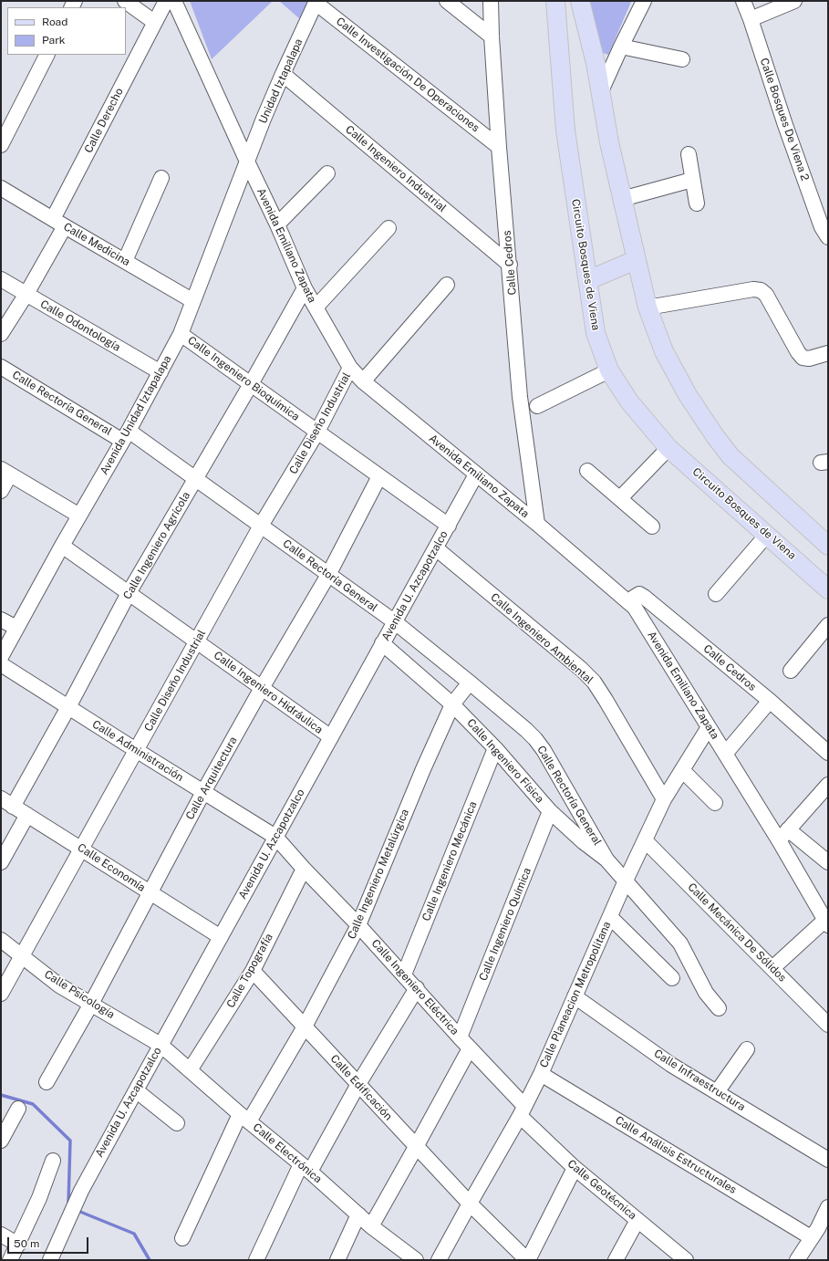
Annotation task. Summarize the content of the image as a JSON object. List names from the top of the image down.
{
  "streets": {
    "main road": ["Circuito Bosques de Viena"],
    "street": [
      "Calle Investigación De Operaciones",
      "Unidad Iztapalapa",
      "Calle Bosques De Viena 2",
      "Calle Derecho",
      "Calle Ingeniero Industrial",
      "Calle Medicina",
      "Avenida Emiliano Zapata",
      "Calle Cedros",
      "Calle Odontología",
      "Calle Ingeniero Bioquímica",
      "Calle Rectoría General",
      "Avenida Unidad Iztapalapa",
      "Calle Diseño Industrial",
      "Calle Ingeniero Agrícola",
      "Avenida U. Azcapotzalco",
      "Calle Ingeniero Ambiental",
      "Calle Ingeniero Hidráulica",
      "Calle Administración",
      "Calle Ingeniero Física",
      "Calle Arquitectura",
      "Calle Ingeniero Mecánica",
      "Calle Economía",
      "Calle Ingeniero Metalúrgica",
      "Calle Ingeniero Química",
      "Calle Mecánica De Sólidos",
      "Calle Topografía",
      "Calle Ingeniero Eléctrica",
      "Calle Psicología",
      "Calle Planeacion Metropolitana",
      "Calle Infraestructura",
      "Calle Edificación",
      "Calle Electrónica",
      "Calle Análisis Estructurales",
      "Calle Geotécnica"
    ]
  },
  "crossings": [
    ["Calle Investigación De Operaciones", "Unidad Iztapalapa"],
    ["Calle Investigación De Operaciones", "Calle Cedros"],
    ["Unidad Iztapalapa", "Calle Ingeniero Industrial"],
    ["Unidad Iztapalapa", "Avenida Emiliano Zapata"],
    ["Unidad Iztapalapa", "Avenida Unidad Iztapalapa"],
    ["Calle Derecho", "Calle Medicina"],
    ["Calle Derecho", "Calle Odontología"],
    ["Calle Ingeniero Industrial", "Calle Cedros"],
    ["Calle Medicina", "Avenida Unidad Iztapalapa"],
    ["Avenida Emiliano Zapata", "Calle Cedros"],
    ["Avenida Emiliano Zapata", "Avenida Unidad Iztapalapa"],
    ["Avenida Emiliano Zapata", "Calle Diseño Industrial"],
    ["Avenida Emiliano Zapata", "Calle Ingeniero Agrícola"],
    ["Avenida Emiliano Zapata", "Avenida U. Azcapotzalco"],
    ["Avenida Emiliano Zapata", "Calle Planeacion Metropolitana"],
    ["Calle Odontología", "Avenida Unidad Iztapalapa"],
    ["Calle Ingeniero Bioquímica", "Avenida Unidad Iztapalapa"],
    ["Calle Ingeniero Bioquímica", "Calle Diseño Industrial"],
    ["Calle Ingeniero Bioquímica", "Calle Ingeniero Agrícola"],
    ["Calle Ingeniero Bioquímica", "Avenida U. Azcapotzalco"],
    ["Calle Ingeniero Bioquímica", "Calle Arquitectura"],
    ["Calle Rectoría General", "Avenida Unidad Iztapalapa"],
    ["Calle Rectoría General", "Calle Diseño Industrial"],
    ["Calle Rectoría General", "Calle Ingeniero Agrícola"],
    ["Calle Rectoría General", "Avenida U. Azcapotzalco"],
    ["Calle Rectoría General", "Calle Ingeniero Física"],
    ["Calle Rectoría General", "Calle Arquitectura"],
    ["Calle Rectoría General", "Calle Ingeniero Metalúrgica"],
    ["Avenida Unidad Iztapalapa", "Calle Ingeniero Hidráulica"],
    ["Calle Diseño Industrial", "Calle Ingeniero Hidráulica"],
    ["Calle Diseño Industrial", "Calle Administración"],
    ["Calle Diseño Industrial", "Calle Economía"],
    ["Calle Diseño Industrial", "Calle Psicología"],
    ["Calle Ingeniero Agrícola", "Calle Ingeniero Hidráulica"],
    ["Calle Ingeniero Agrícola", "Calle Administración"],
    ["Calle Ingeniero Agrícola", "Calle Economía"],
    ["Avenida U. Azcapotzalco", "Calle Ingeniero Ambiental"],
    ["Avenida U. Azcapotzalco", "Calle Ingeniero Hidráulica"],
    ["Avenida U. Azcapotzalco", "Calle Administración"],
    ["Avenida U. Azcapotzalco", "Calle Ingeniero Física"],
    ["Avenida U. Azcapotzalco", "Calle Economía"],
    ["Avenida U. Azcapotzalco", "Calle Ingeniero Eléctrica"],
    ["Avenida U. Azcapotzalco", "Calle Psicología"],
    ["Avenida U. Azcapotzalco", "Calle Electrónica"],
    ["Calle Ingeniero Ambiental", "Calle Planeacion Metropolitana"],
    ["Calle Ingeniero Hidráulica", "Calle Arquitectura"],
    ["Calle Administración", "Calle Arquitectura"],
    ["Calle Administración", "Calle Ingeniero Eléctrica"],
    ["Calle Ingeniero Física", "Calle Ingeniero Mecánica"],
    ["Calle Ingeniero Física", "Calle Ingeniero Metalúrgica"],
    ["Calle Ingeniero Física", "Calle Ingeniero Química"],
    ["Calle Ingeniero Física", "Calle Planeacion Metropolitana"],
    ["Calle Arquitectura", "Calle Economía"],
    ["Calle Arquitectura", "Calle Psicología"],
    ["Calle Ingeniero Mecánica", "Calle Ingeniero Eléctrica"],
    ["Calle Ingeniero Metalúrgica", "Calle Ingeniero Eléctrica"],
    ["Calle Ingeniero Metalúrgica", "Calle Edificación"],
    ["Calle Ingeniero Metalúrgica", "Calle Electrónica"],
    ["Calle Ingeniero Química", "Calle Ingeniero Eléctrica"],
    ["Calle Mecánica De Sólidos", "Calle Planeacion Metropolitana"],
    ["Calle Topografía", "Calle Ingeniero Eléctrica"],
    ["Calle Topografía", "Calle Edificación"],
    ["Calle Topografía", "Calle Electrónica"],
    ["Calle Ingeniero Eléctrica", "Calle Planeacion Metropolitana"],
    ["Calle Ingeniero Eléctrica", "Calle Geotécnica"],
    ["Calle Psicología", "Calle Electrónica"],
    ["Calle Planeacion Metropolitana", "Calle Infraestructura"],
    ["Calle Planeacion Metropolitana", "Calle Edificación"],
    ["Calle Planeacion Metropolitana", "Calle Análisis Estructurales"],
    ["Calle Planeacion Metropolitana", "Calle Geotécnica"]
  ],
  "legend": ["Road", "Park"],
  "scale_bar": "50 m"
}
